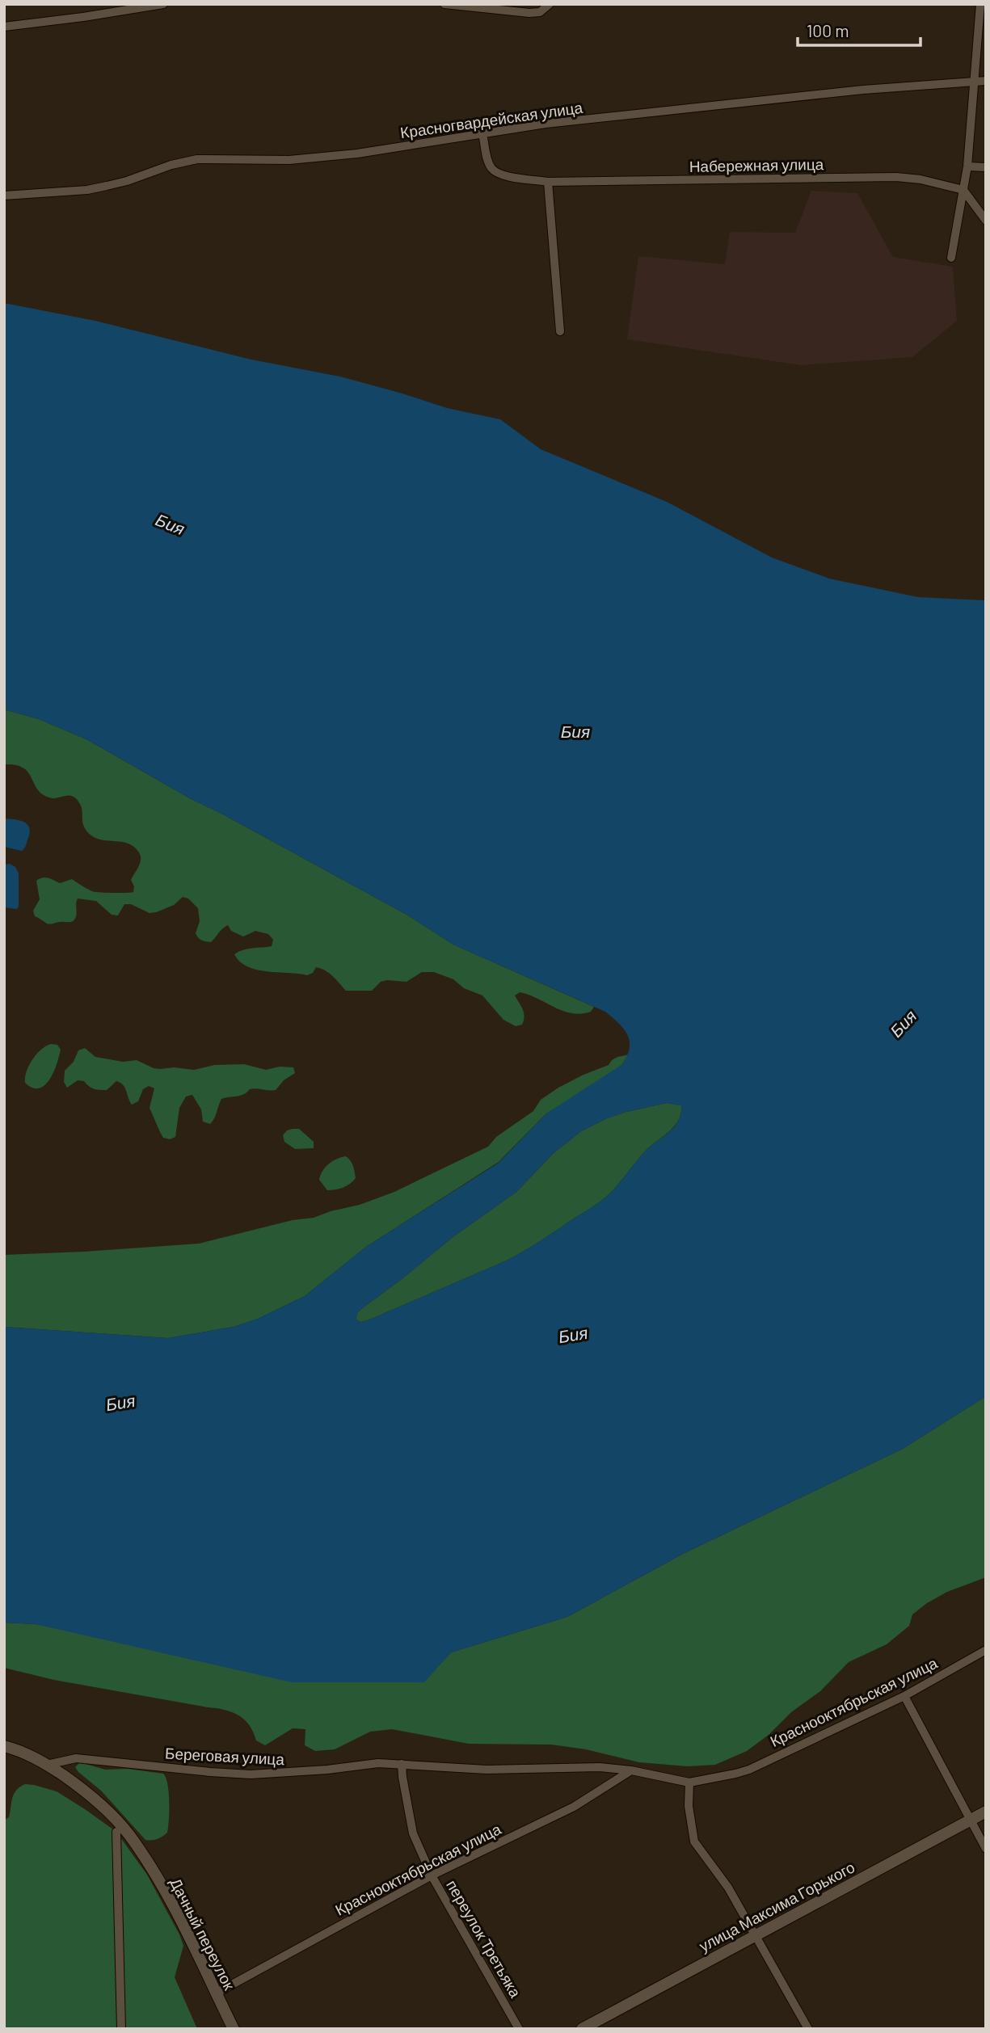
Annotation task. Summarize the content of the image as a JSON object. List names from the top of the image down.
{
  "streets": {
    "main road": ["улица Максима Горького", "Дачный переулок"],
    "street": [
      "Красногвардейская улица",
      "Набережная улица",
      "Краснооктябрьская улица",
      "Береговая улица",
      "переулок Третьяка"
    ]
  },
  "crossings": [
    ["Красногвардейская улица", "Набережная улица"],
    ["Краснооктябрьская улица", "Береговая улица"],
    ["Краснооктябрьская улица", "Дачный переулок"],
    ["Краснооктябрьская улица", "переулок Третьяка"],
    ["Береговая улица", "Дачный переулок"],
    ["Береговая улица", "переулок Третьяка"]
  ],
  "water": ["Бия"],
  "scale_bar": "100 m"
}
